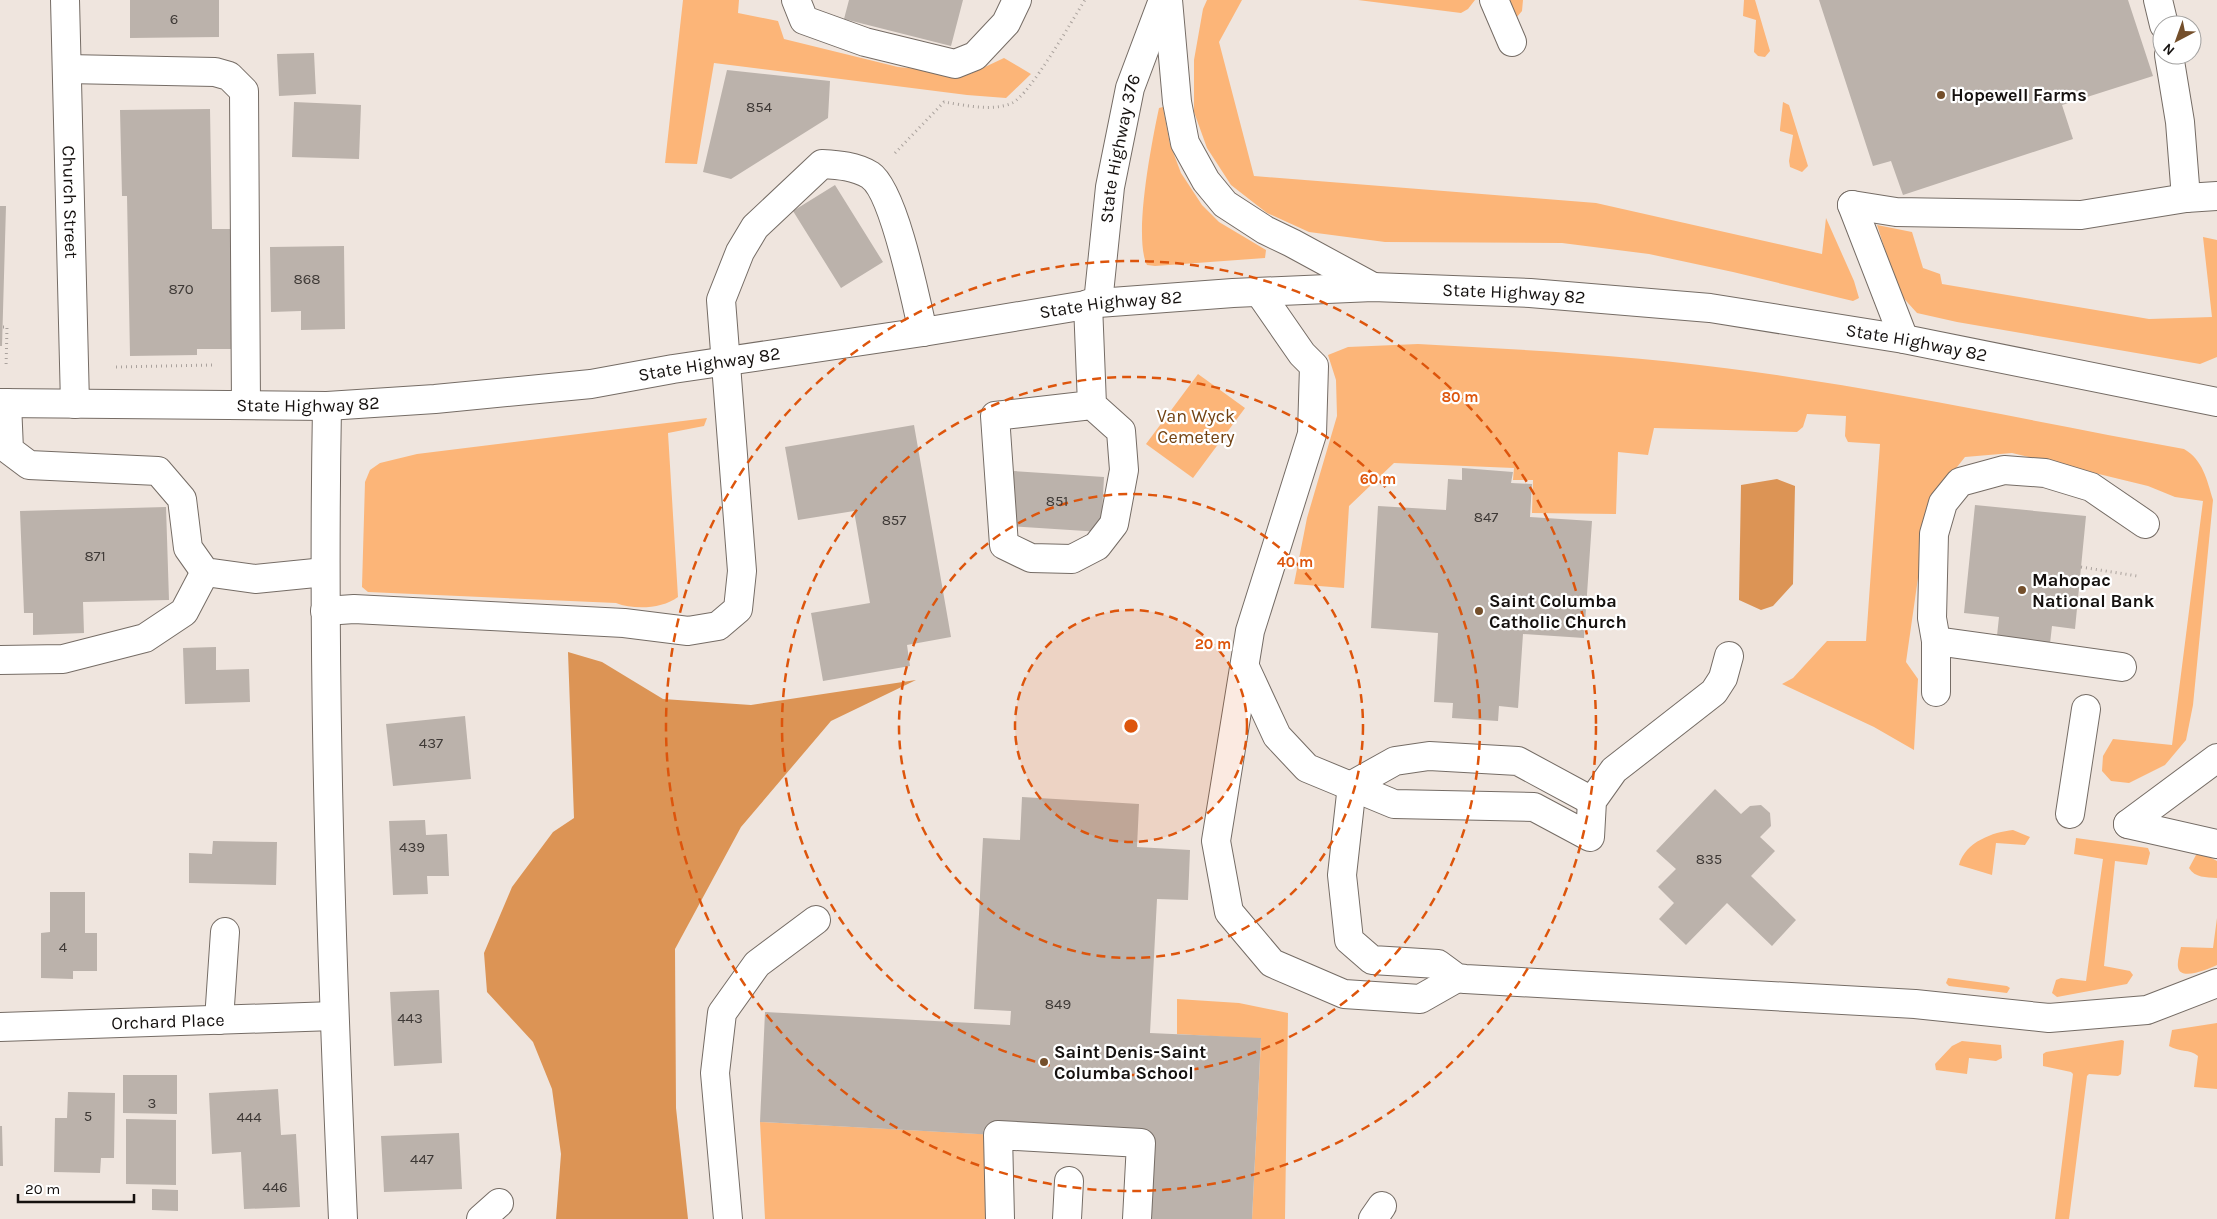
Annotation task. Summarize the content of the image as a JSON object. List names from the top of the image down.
{
  "streets": {
    "main road": [
      "State Highway 376",
      "Church Street",
      "State Highway 82",
      "Orchard Place"
    ]
  },
  "crossings": [
    ["State Highway 376", "State Highway 82"],
    ["Church Street", "State Highway 82"]
  ],
  "parks": ["Van Wyck Cemetery"],
  "places": [
    "Hopewell Farms",
    "Mahopac National Bank",
    "Saint Columba Catholic Church",
    "Saint Denis-Saint Columba School"
  ],
  "house_numbers": [
    "6",
    "854",
    "868",
    "870",
    "851",
    "847",
    "857",
    "871",
    "437",
    "439",
    "835",
    "4",
    "849",
    "443",
    "3",
    "5",
    "444",
    "447",
    "446"
  ],
  "scale_bar": "20 m",
  "north": "bottom left",
  "rings": [
    "80 m",
    "60 m",
    "40 m",
    "20 m"
  ]
}
